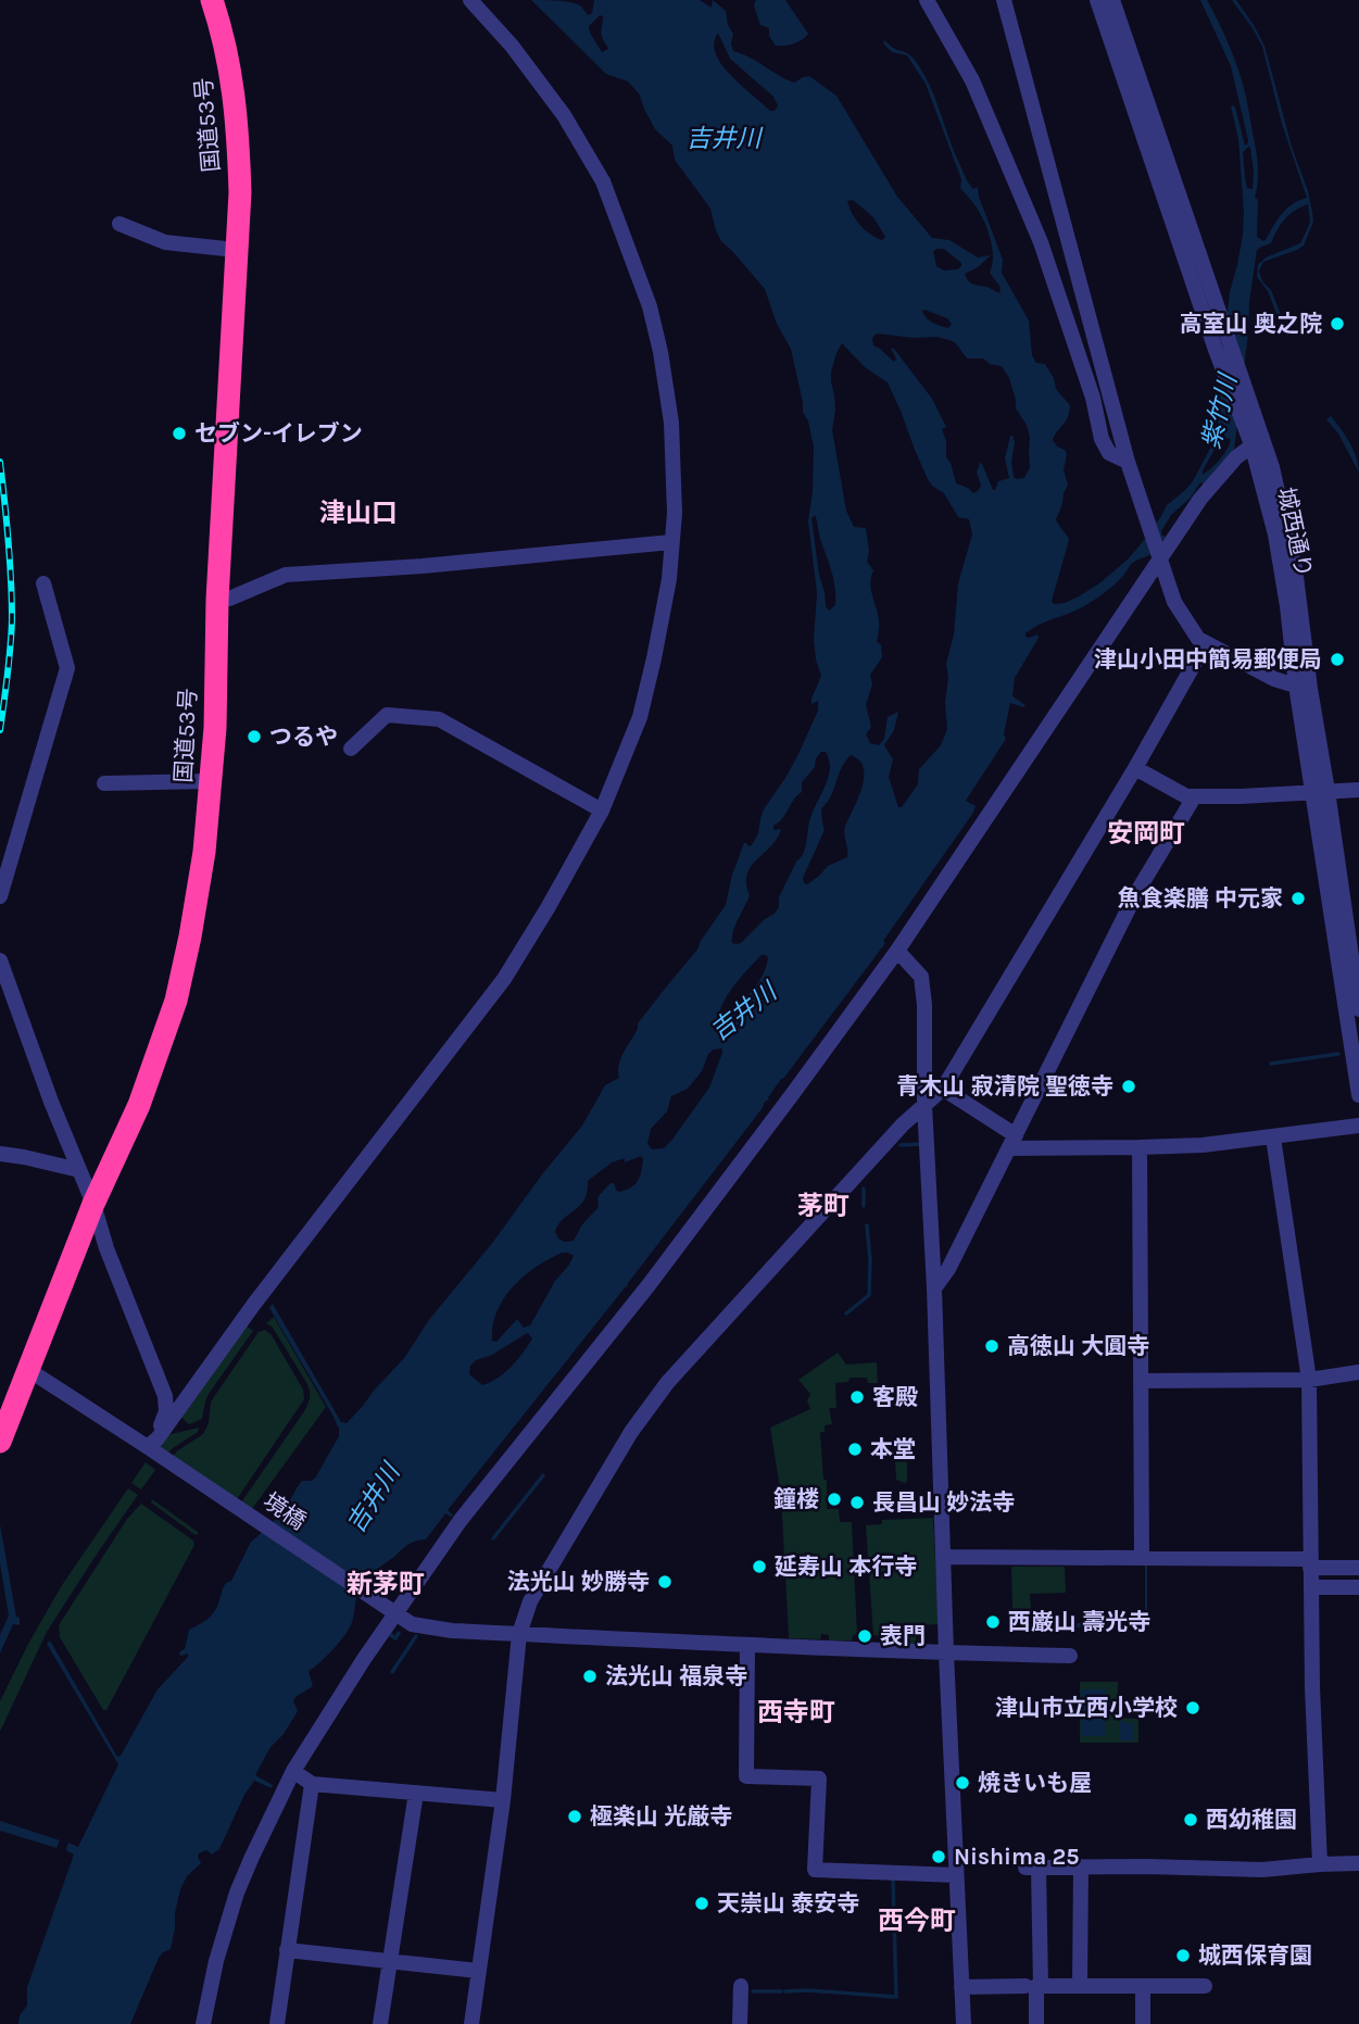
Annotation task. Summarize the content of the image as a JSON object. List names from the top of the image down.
{
  "streets": {
    "highway": ["国道53号"],
    "street": ["城西通り", "境橋"]
  },
  "crossings": [
    ["国道53号", "境橋"]
  ],
  "districts": [
    "津山口",
    "安岡町",
    "茅町",
    "新茅町",
    "西寺町",
    "西今町"
  ],
  "water": ["吉井川", "紫竹川"],
  "places": [
    "高室山 奥之院",
    "セブン-イレブン",
    "津山小田中簡易郵便局",
    "つるや",
    "魚食楽膳 中元家",
    "青木山 寂清院 聖徳寺",
    "高徳山 大圓寺",
    "客殿",
    "本堂",
    "鐘楼",
    "長昌山 妙法寺",
    "延寿山 本行寺",
    "法光山 妙勝寺",
    "西巌山 壽光寺",
    "表門",
    "法光山 福泉寺",
    "津山市立西小学校",
    "焼きいも屋",
    "極楽山 光厳寺",
    "西幼稚園",
    "Nishima 25",
    "天崇山 泰安寺",
    "城西保育園"
  ]
}
